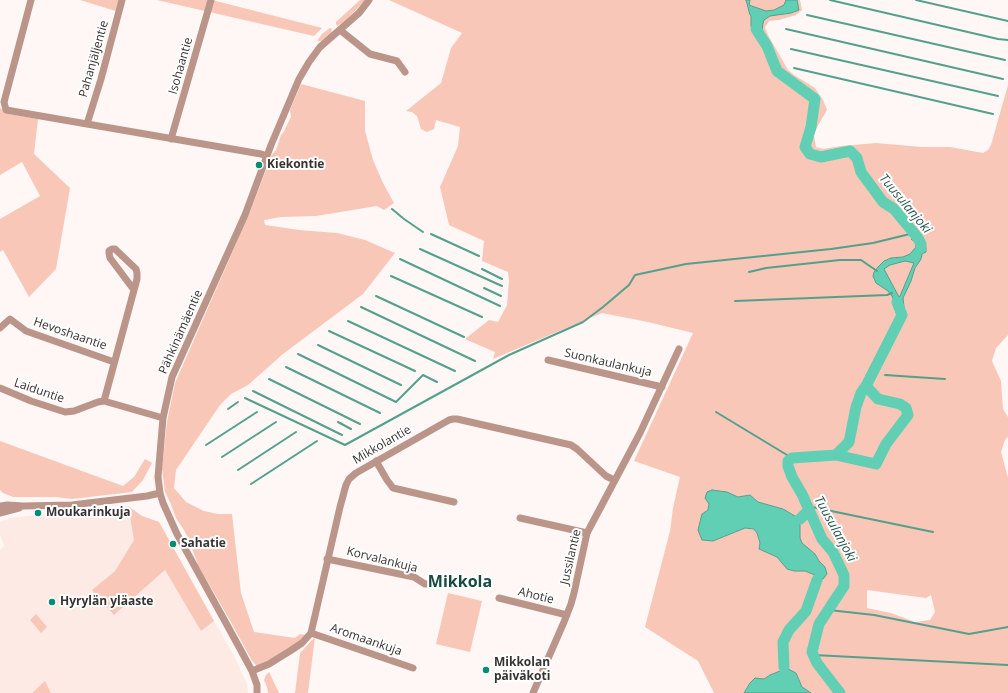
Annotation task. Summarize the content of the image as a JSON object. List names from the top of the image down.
{
  "streets": {
    "street": [
      "Pahanjäljentie",
      "Isohaantie",
      "Pähkinämäentie",
      "Hevoshaantie",
      "Suonkaulankuja",
      "Laiduntie",
      "Mikkolantie",
      "Jussilantie",
      "Korvalankuja",
      "Ahotie",
      "Aromaankuja"
    ]
  },
  "crossings": [
    ["Suonkaulankuja", "Jussilantie"],
    ["Mikkolantie", "Jussilantie"],
    ["Mikkolantie", "Korvalankuja"],
    ["Mikkolantie", "Aromaankuja"],
    ["Jussilantie", "Ahotie"]
  ],
  "districts": ["Mikkola"],
  "water": ["Tuusulanjoki"],
  "places": [
    "Kiekontie",
    "Moukarinkuja",
    "Sahatie",
    "Hyrylän yläaste",
    "Mikkolan päiväkoti"
  ]
}
